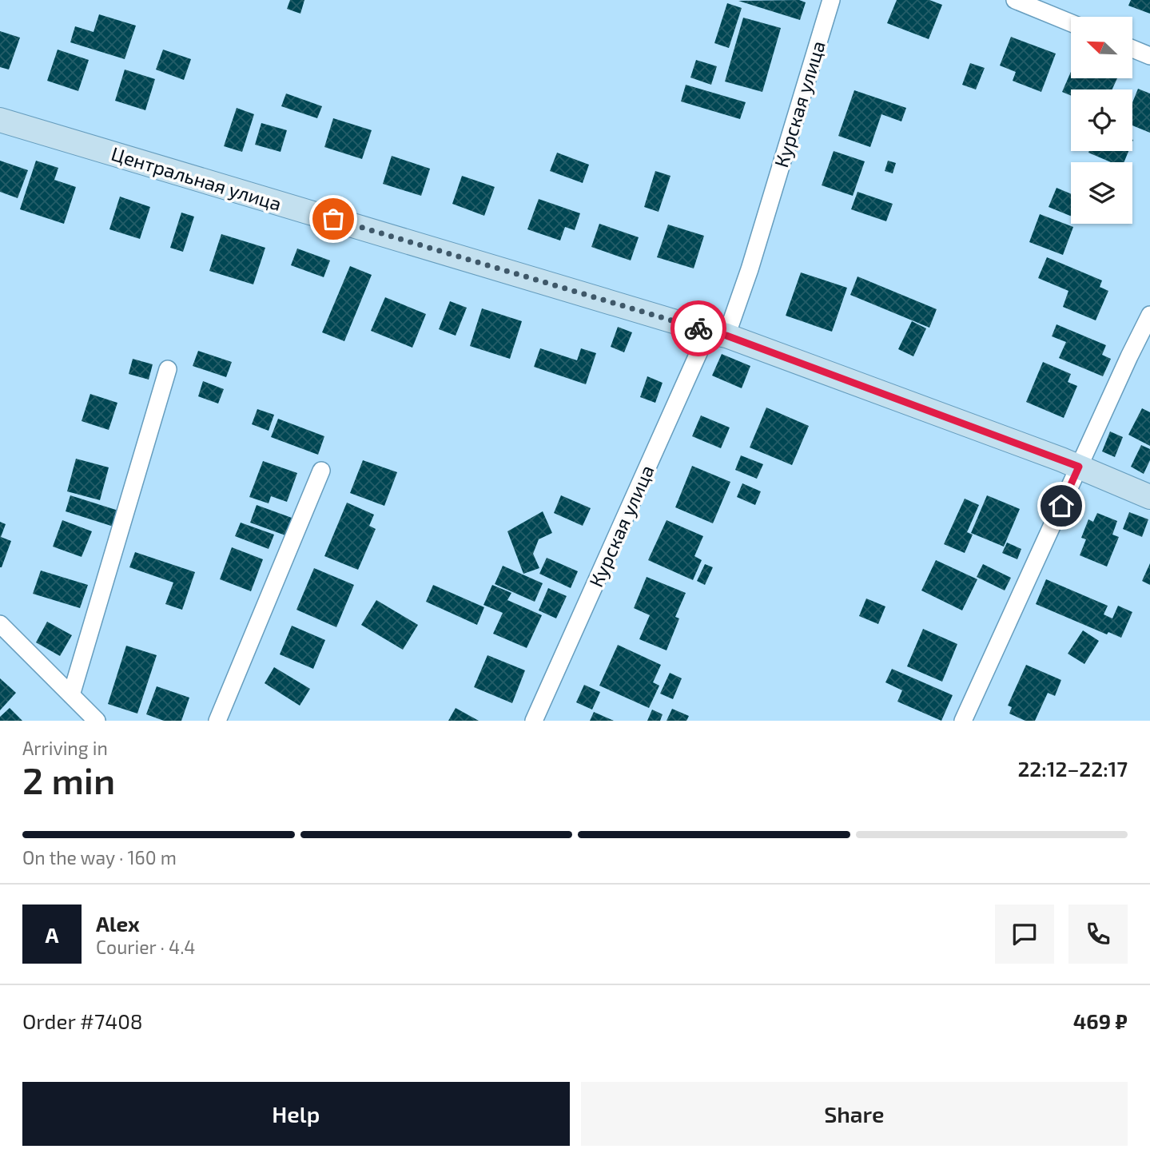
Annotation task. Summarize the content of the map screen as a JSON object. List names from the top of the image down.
{
  "streets": {
    "street": ["Курская улица", "Центральная улица"]
  },
  "crossings": [
    ["Курская улица", "Центральная улица"]
  ],
  "north": "top left",
  "page": {
    "heading": ["2 min", "Arriving in", "22:12–22:17"],
    "panel": [
      "Alex",
      "Courier · 4.4",
      "Order #7408",
      "469 ₽"
    ],
    "bar": "On the way · 160 m",
    "round": "A",
    "buttons": ["Help", "Share"]
  }
}
